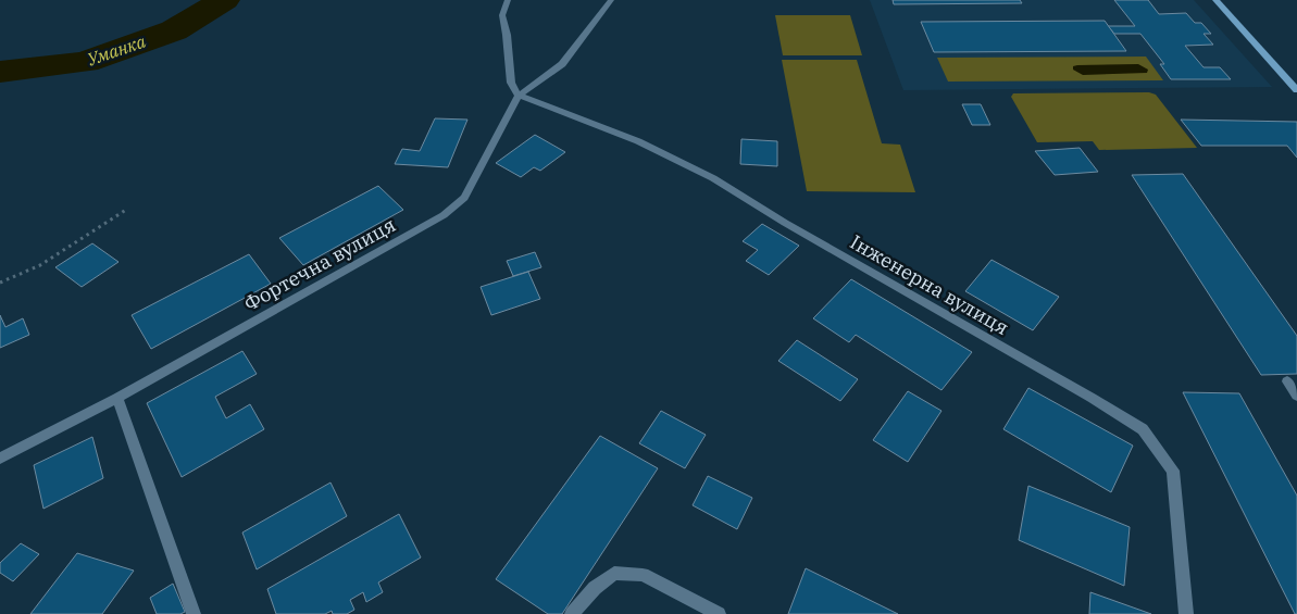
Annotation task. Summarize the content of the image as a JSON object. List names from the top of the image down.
{
  "streets": {
    "street": ["Фортечна вулиця", "Інженерна вулиця"]
  },
  "crossings": [
    ["Фортечна вулиця", "Інженерна вулиця"]
  ],
  "water": ["Уманка"]
}
